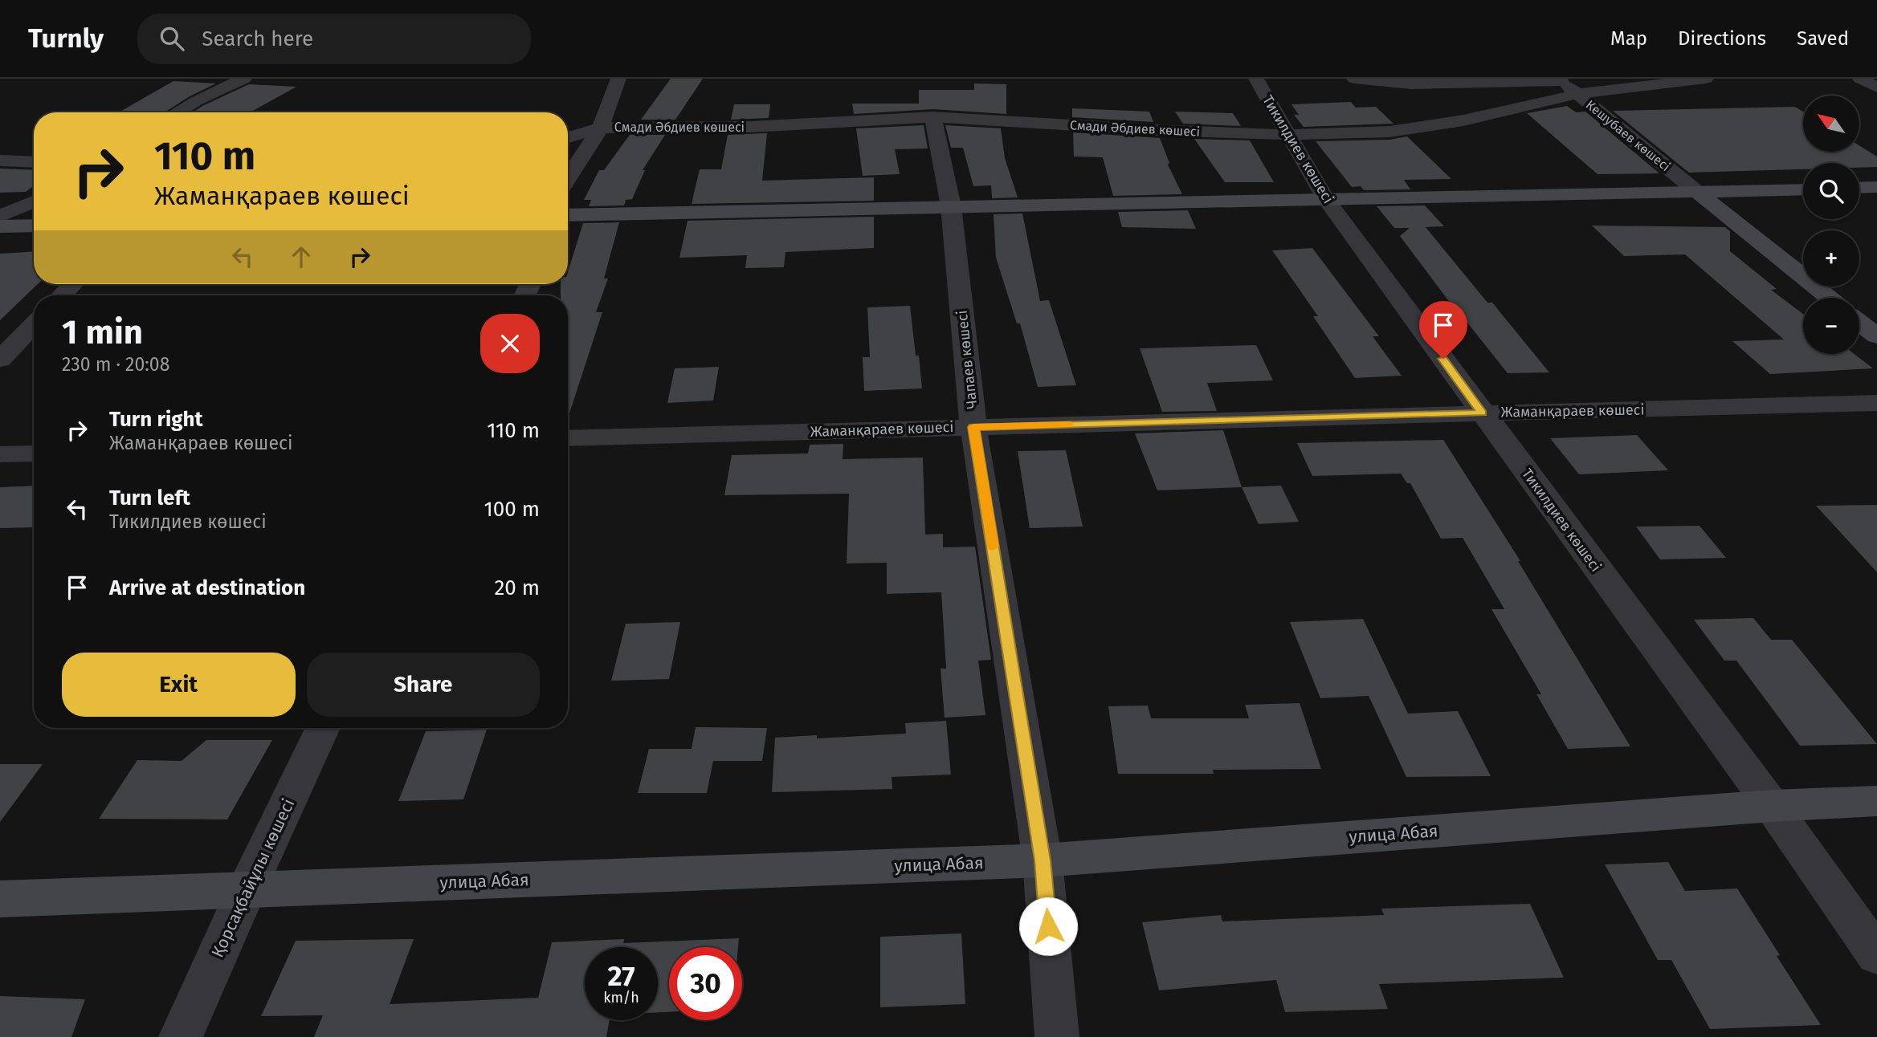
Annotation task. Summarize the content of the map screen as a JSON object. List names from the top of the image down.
{
  "streets": {
    "main road": ["улица Абая"],
    "street": [
      "Смади Әбдиев көшесі",
      "Кешубаев көшесі",
      "Тикилдиев көшесі",
      "Чапаев көшесі",
      "Жаманқараев көшесі",
      "Қорсақбайұлы көшесі"
    ]
  },
  "crossings": [
    ["Смади Әбдиев көшесі", "Кешубаев көшесі"],
    ["Смади Әбдиев көшесі", "Тикилдиев көшесі"],
    ["Смади Әбдиев көшесі", "Чапаев көшесі"],
    ["Тикилдиев көшесі", "Жаманқараев көшесі"],
    ["Тикилдиев көшесі", "улица Абая"],
    ["Чапаев көшесі", "Жаманқараев көшесі"],
    ["Чапаев көшесі", "улица Абая"],
    ["улица Абая", "Қорсақбайұлы көшесі"]
  ],
  "north": "top left",
  "page": {
    "header": "Turnly",
    "search": "Search here",
    "nav": ["Map", "Directions", "Saved"],
    "map_buttons": ["+", "−"],
    "turn": ["110 m", "Жаманқараев көшесі"],
    "heading": ["1 min", "230 m · 20:08"],
    "list": [
      {
        "name": "Turn right",
        "note": "Жаманқараев көшесі",
        "value": "110 m"
      },
      {
        "name": "Turn left",
        "note": "Тикилдиев көшесі",
        "value": "100 m"
      },
      {
        "name": "Arrive at destination",
        "value": "20 m"
      }
    ],
    "buttons": ["Exit", "Share"],
    "speed": "27 km/h",
    "limit": "30"
  }
}
